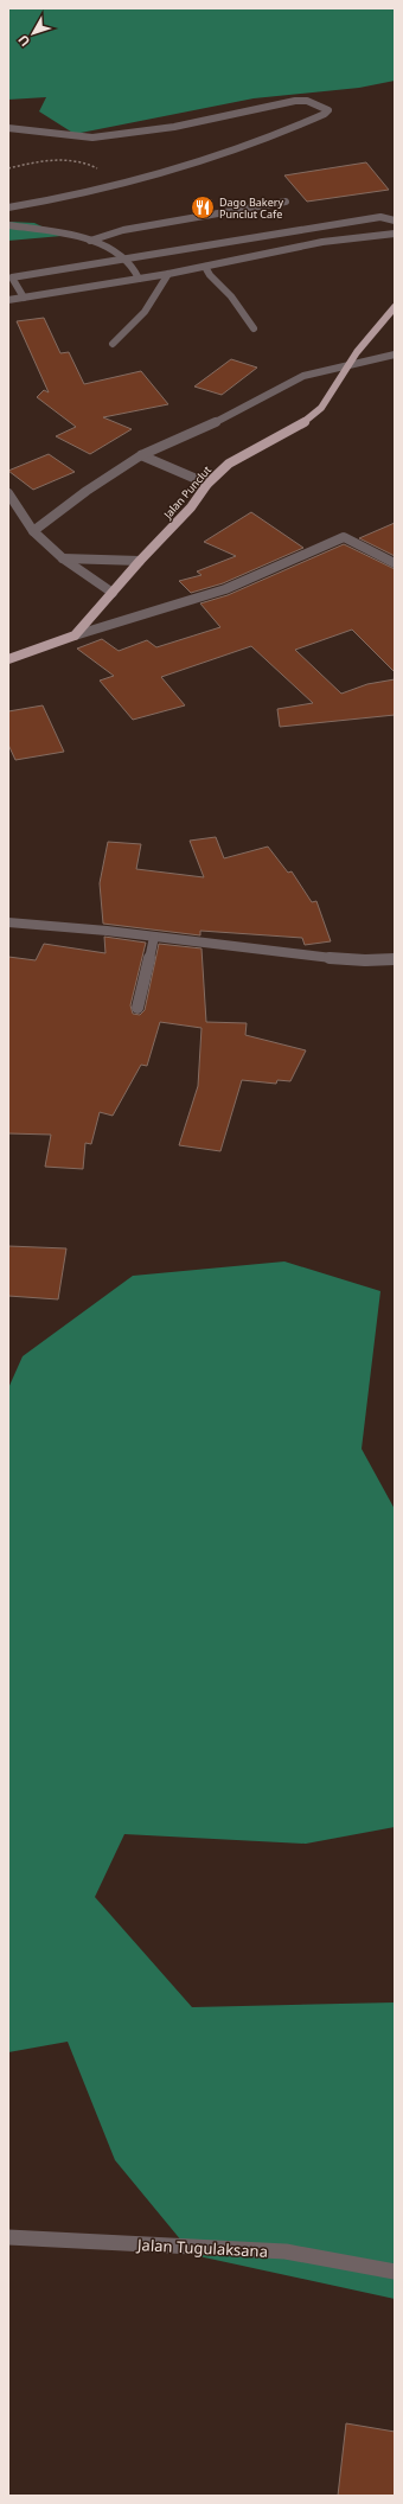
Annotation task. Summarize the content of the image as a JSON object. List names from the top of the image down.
{
  "streets": {
    "main road": ["Jalan Punclut"],
    "street": ["Jalan Tugulaksana"]
  },
  "places": {
    "restaurant": ["Dago Bakery Punclut Cafe"]
  },
  "north": "bottom left"
}
